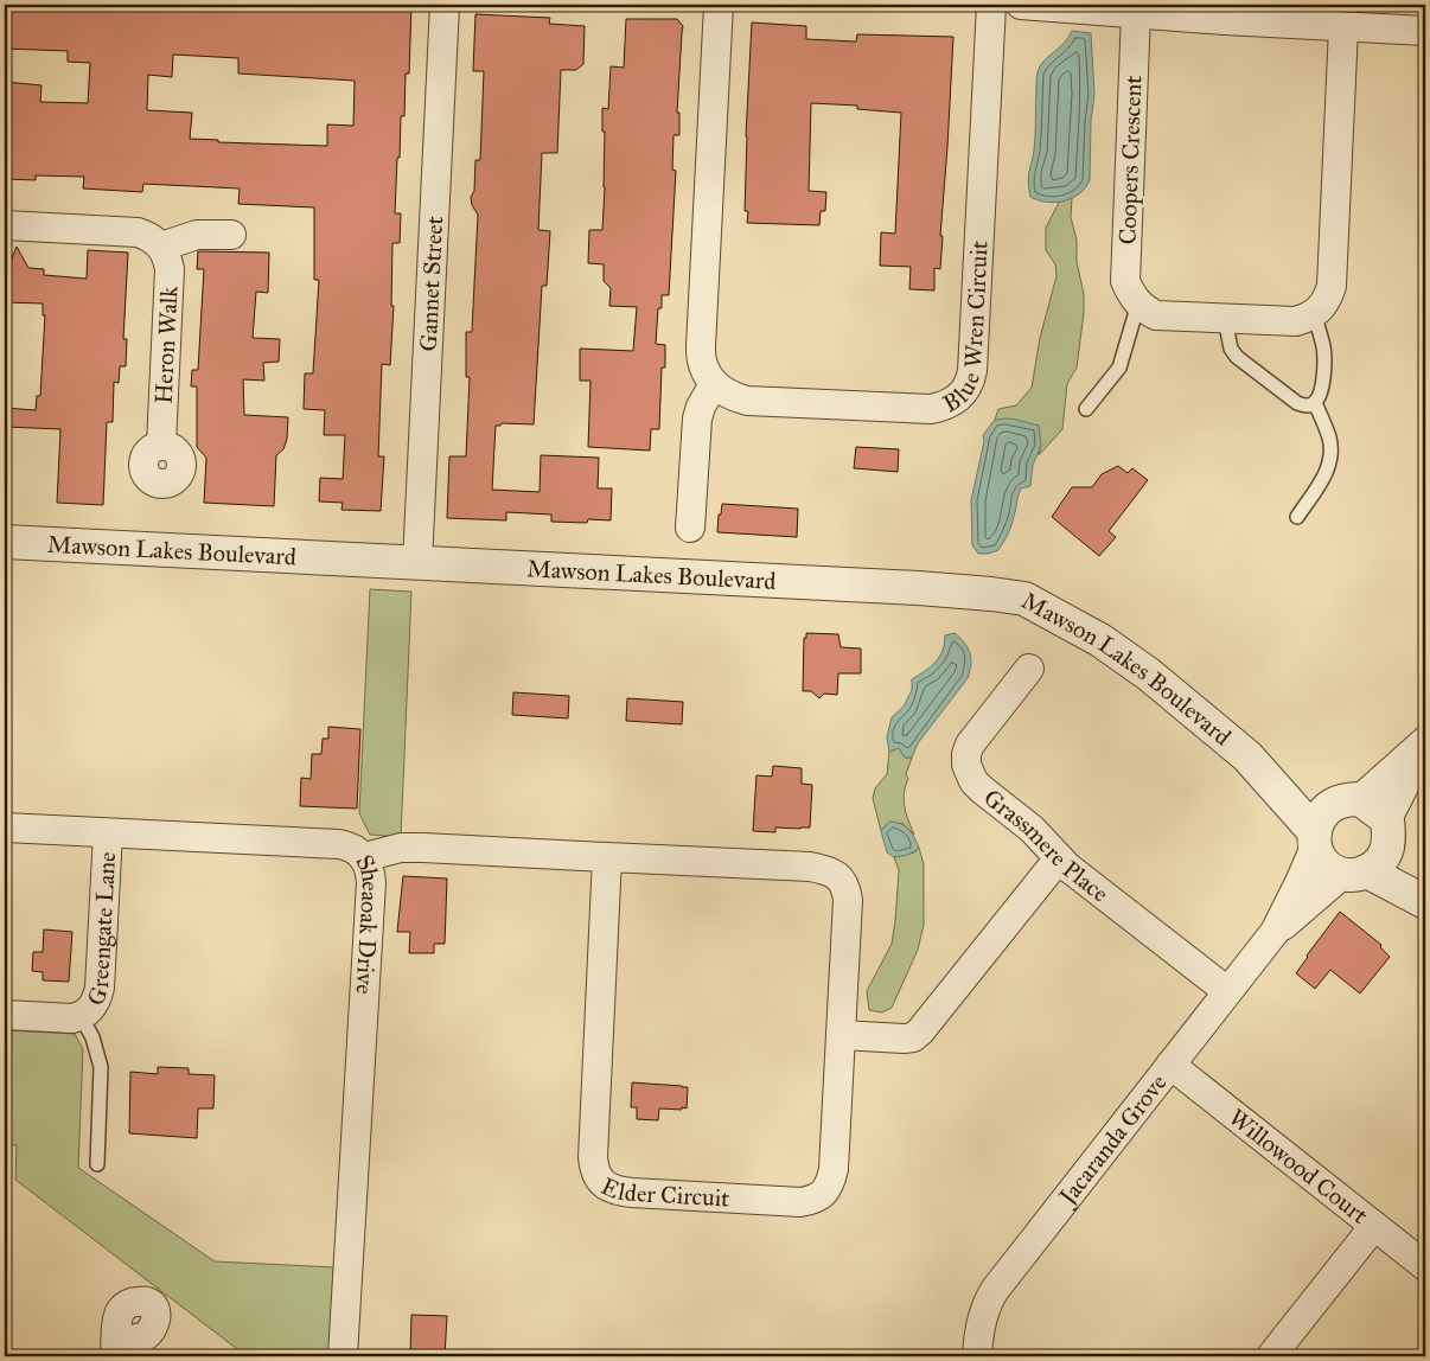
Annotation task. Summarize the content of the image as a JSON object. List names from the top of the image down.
{
  "streets": {
    "street": [
      "Coopers Crescent",
      "Gannet Street",
      "Blue Wren Circuit",
      "Heron Walk",
      "Mawson Lakes Boulevard",
      "Grassmere Place",
      "Greengate Lane",
      "Sheaoak Drive",
      "Jacaranda Grove",
      "Willowood Court",
      "Elder Circuit"
    ]
  },
  "crossings": [
    ["Gannet Street", "Mawson Lakes Boulevard"],
    ["Mawson Lakes Boulevard", "Jacaranda Grove"],
    ["Grassmere Place", "Jacaranda Grove"],
    ["Greengate Lane", "Sheaoak Drive"],
    ["Sheaoak Drive", "Elder Circuit"],
    ["Jacaranda Grove", "Willowood Court"]
  ]
}
